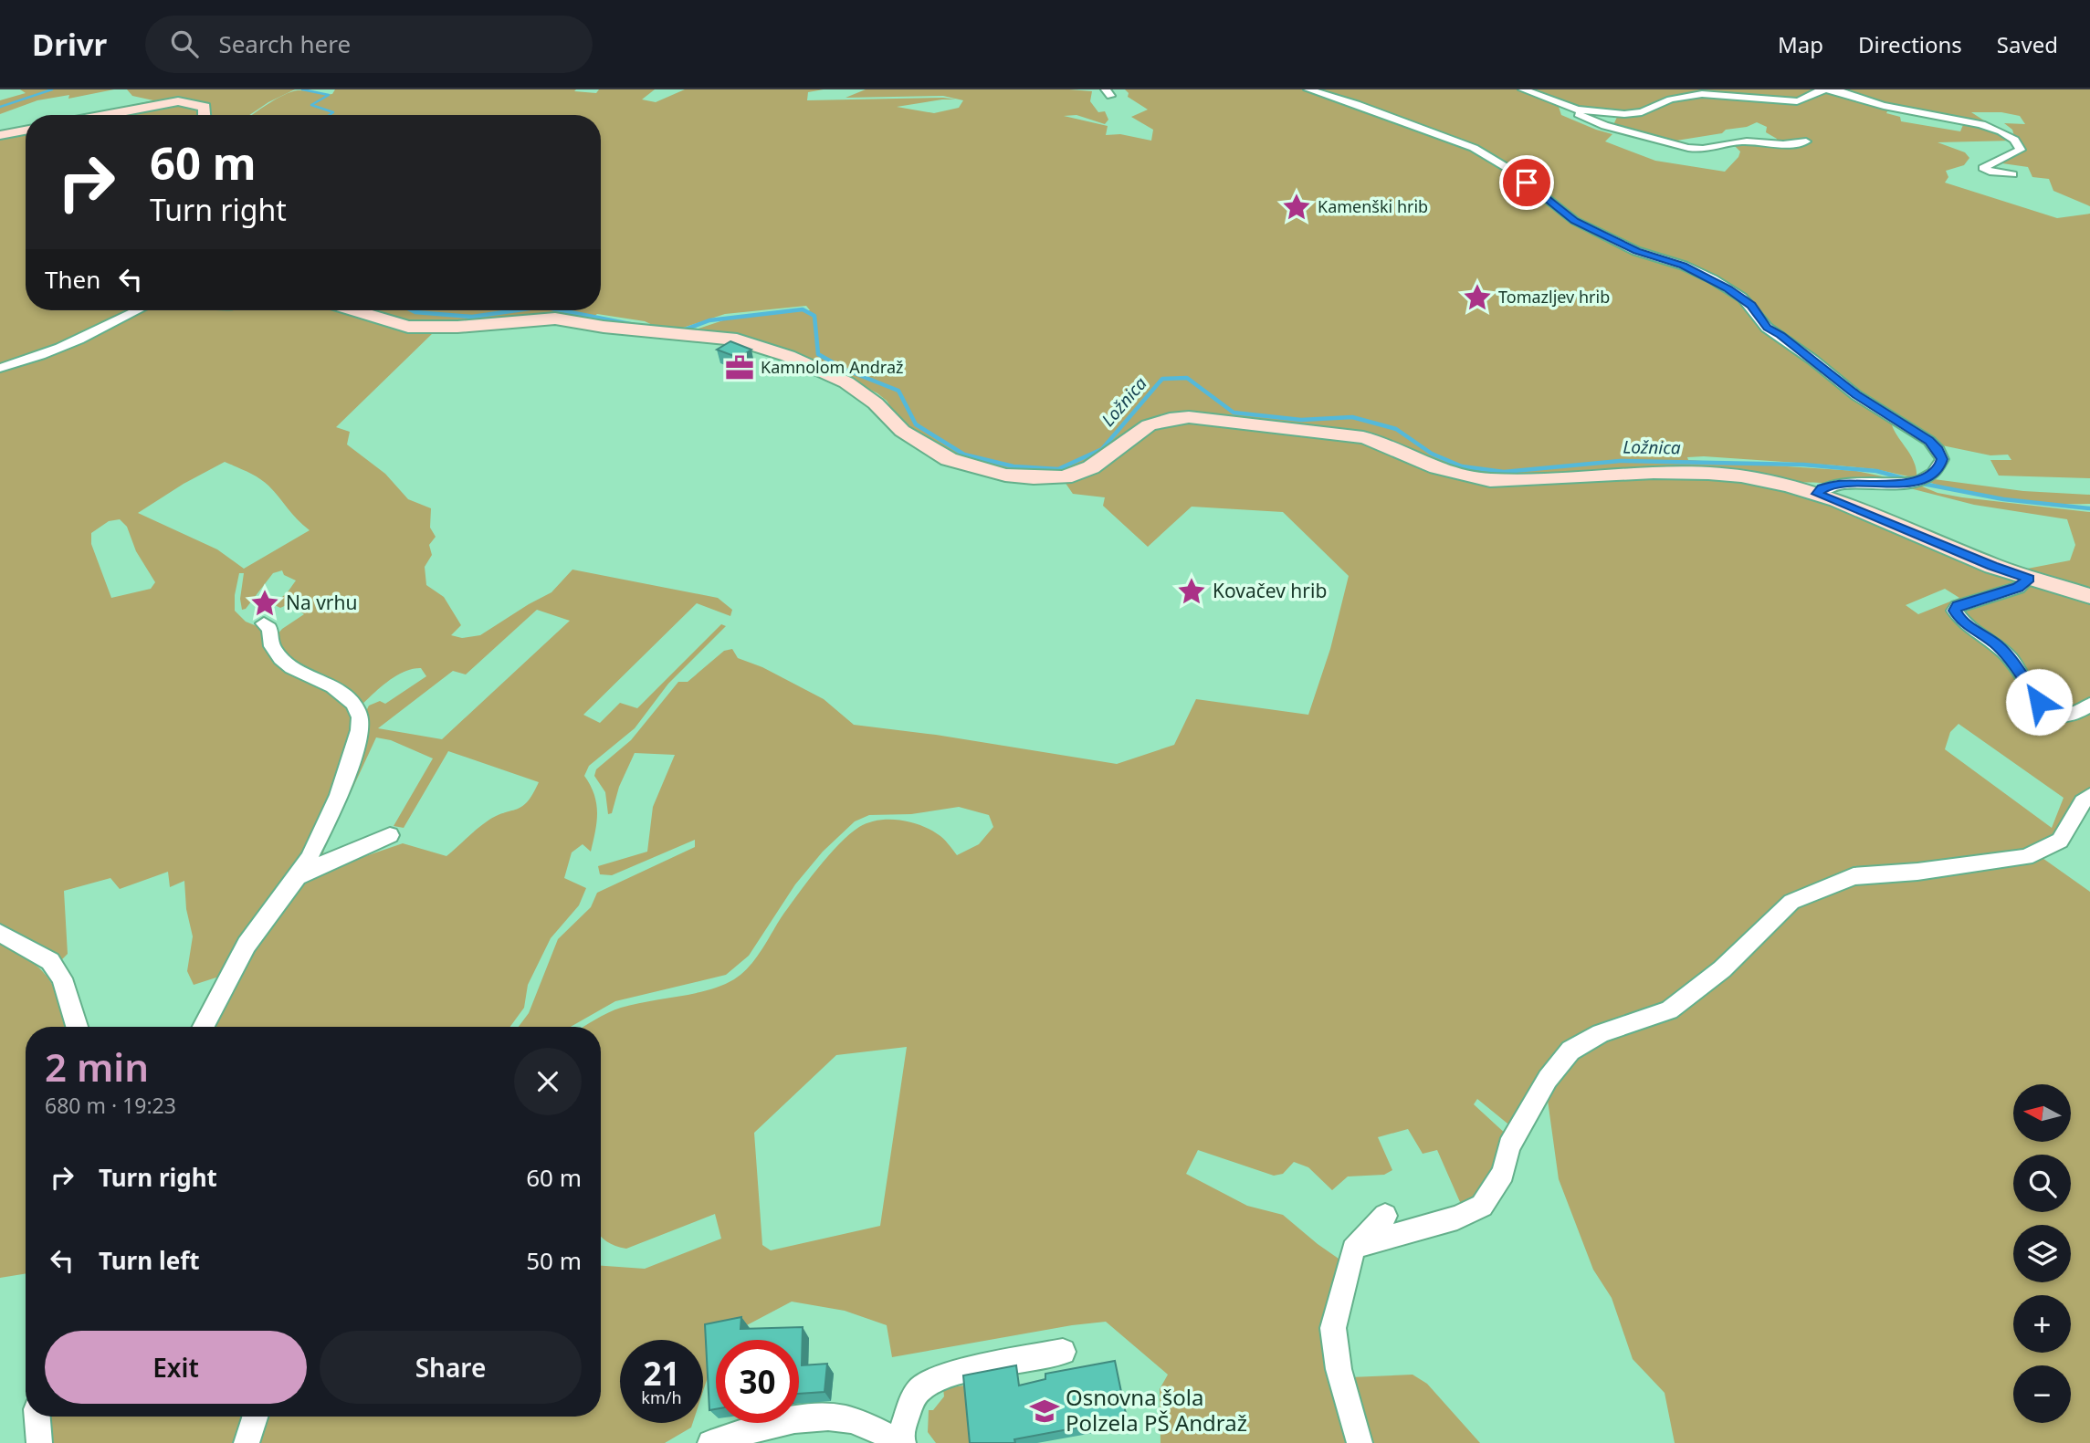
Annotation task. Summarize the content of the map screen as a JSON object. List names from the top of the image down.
{
  "water": ["Ložnica"],
  "places": {
    "place": [
      "Kamenški hrib",
      "Tomazljev hrib",
      "Kovačev hrib",
      "Na vrhu"
    ],
    "office": ["Kamnolom Andraž"],
    "school or university": ["Osnovna šola Polzela PŠ Andraž"]
  },
  "north": "left",
  "page": {
    "header": "Drivr",
    "search": "Search here",
    "nav": ["Map", "Directions", "Saved"],
    "turn": ["60 m", "Turn right"],
    "then": "Then",
    "heading": ["2 min", "680 m · 19:23"],
    "map_buttons": ["+", "−"],
    "list": [
      {
        "name": "Turn right",
        "value": "60 m"
      },
      {
        "name": "Turn left",
        "value": "50 m"
      }
    ],
    "buttons": ["Exit", "Share"],
    "speed": "21 km/h",
    "limit": "30"
  }
}
